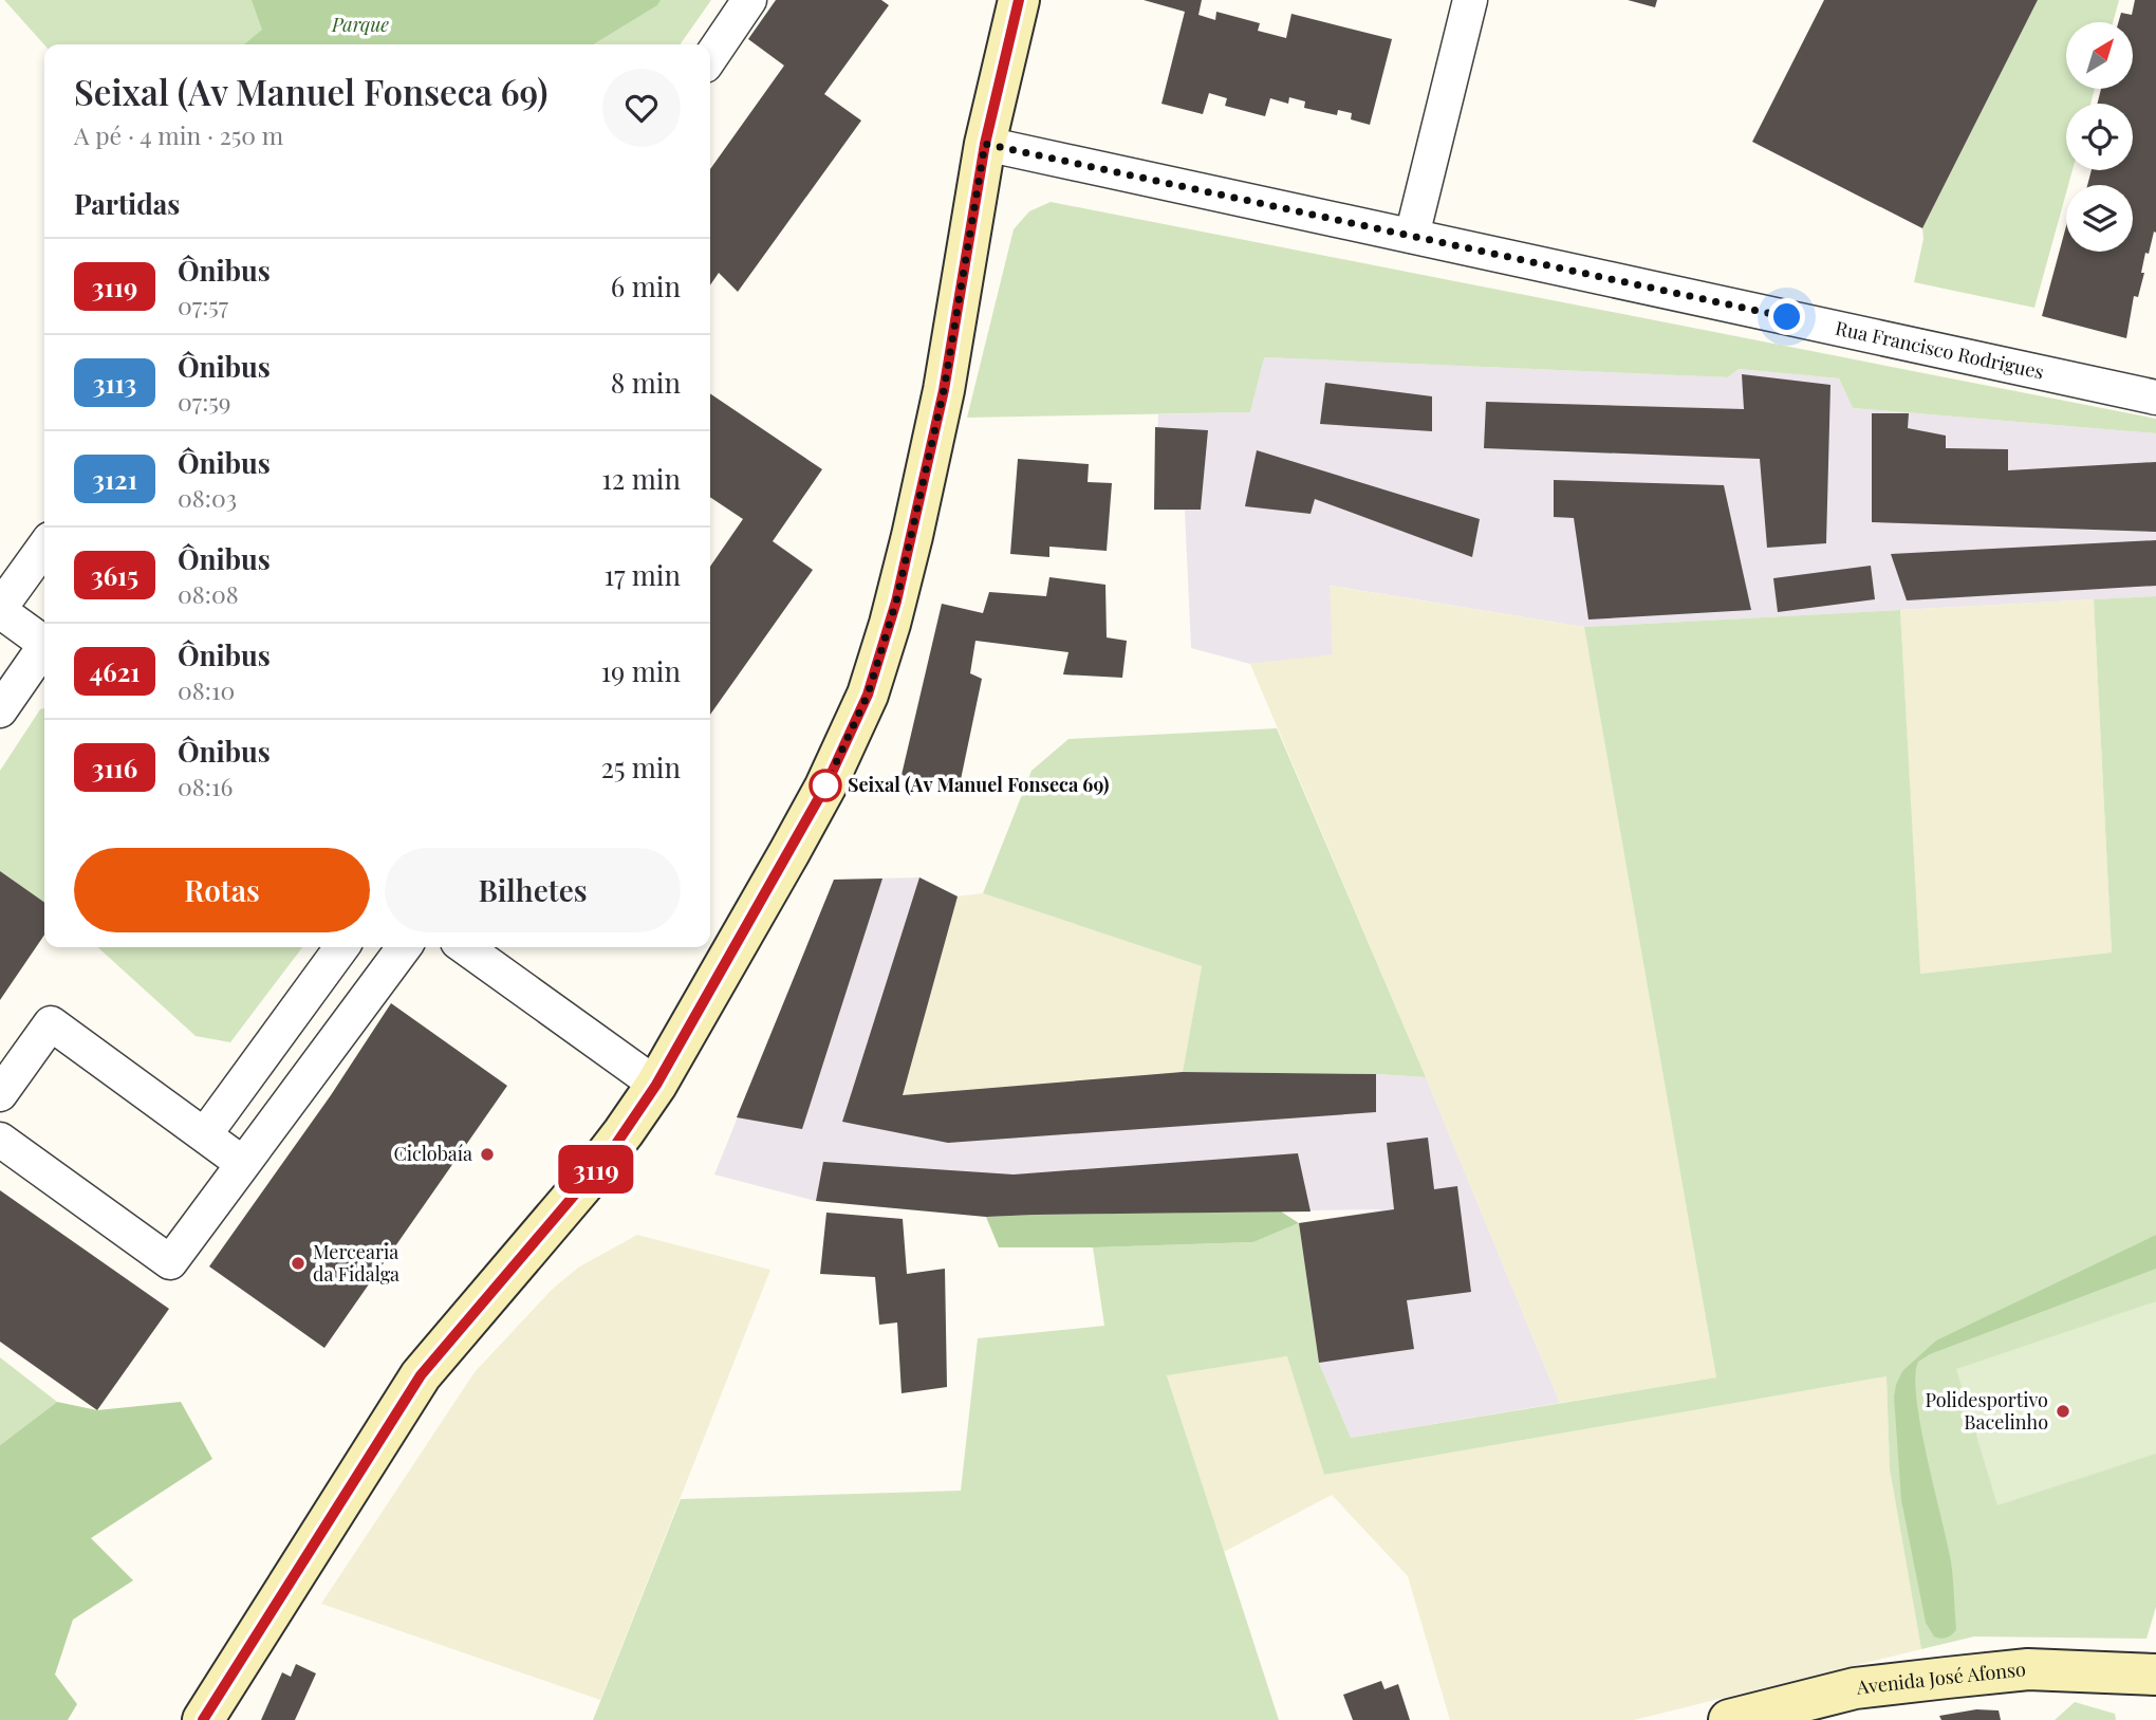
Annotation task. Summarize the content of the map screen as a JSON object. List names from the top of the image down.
{
  "streets": {
    "street": ["Rua Francisco Rodrigues", "Avenida José Afonso"]
  },
  "parks": ["Parque"],
  "places": [
    "Seixal (Av Manuel Fonseca 69)",
    "Ciclobaía",
    "Mercearia da Fidalga",
    "Polidesportivo Bacelinho"
  ],
  "lines": ["bus line 3119"],
  "north": "top right",
  "page": {
    "on_map": "3119",
    "heading": [
      ["Seixal (Av Manuel Fonseca 69)", "A pé · 4 min · 250 m"],
      "Partidas"
    ],
    "list": [
      {
        "mark": "3119",
        "name": "Ônibus",
        "note": "07:57",
        "value": "6 min"
      },
      {
        "mark": "3113",
        "name": "Ônibus",
        "note": "07:59",
        "value": "8 min"
      },
      {
        "mark": "3121",
        "name": "Ônibus",
        "note": "08:03",
        "value": "12 min"
      },
      {
        "mark": "3615",
        "name": "Ônibus",
        "note": "08:08",
        "value": "17 min"
      },
      {
        "mark": "4621",
        "name": "Ônibus",
        "note": "08:10",
        "value": "19 min"
      },
      {
        "mark": "3116",
        "name": "Ônibus",
        "note": "08:16",
        "value": "25 min"
      }
    ],
    "buttons": ["Rotas", "Bilhetes"]
  }
}
